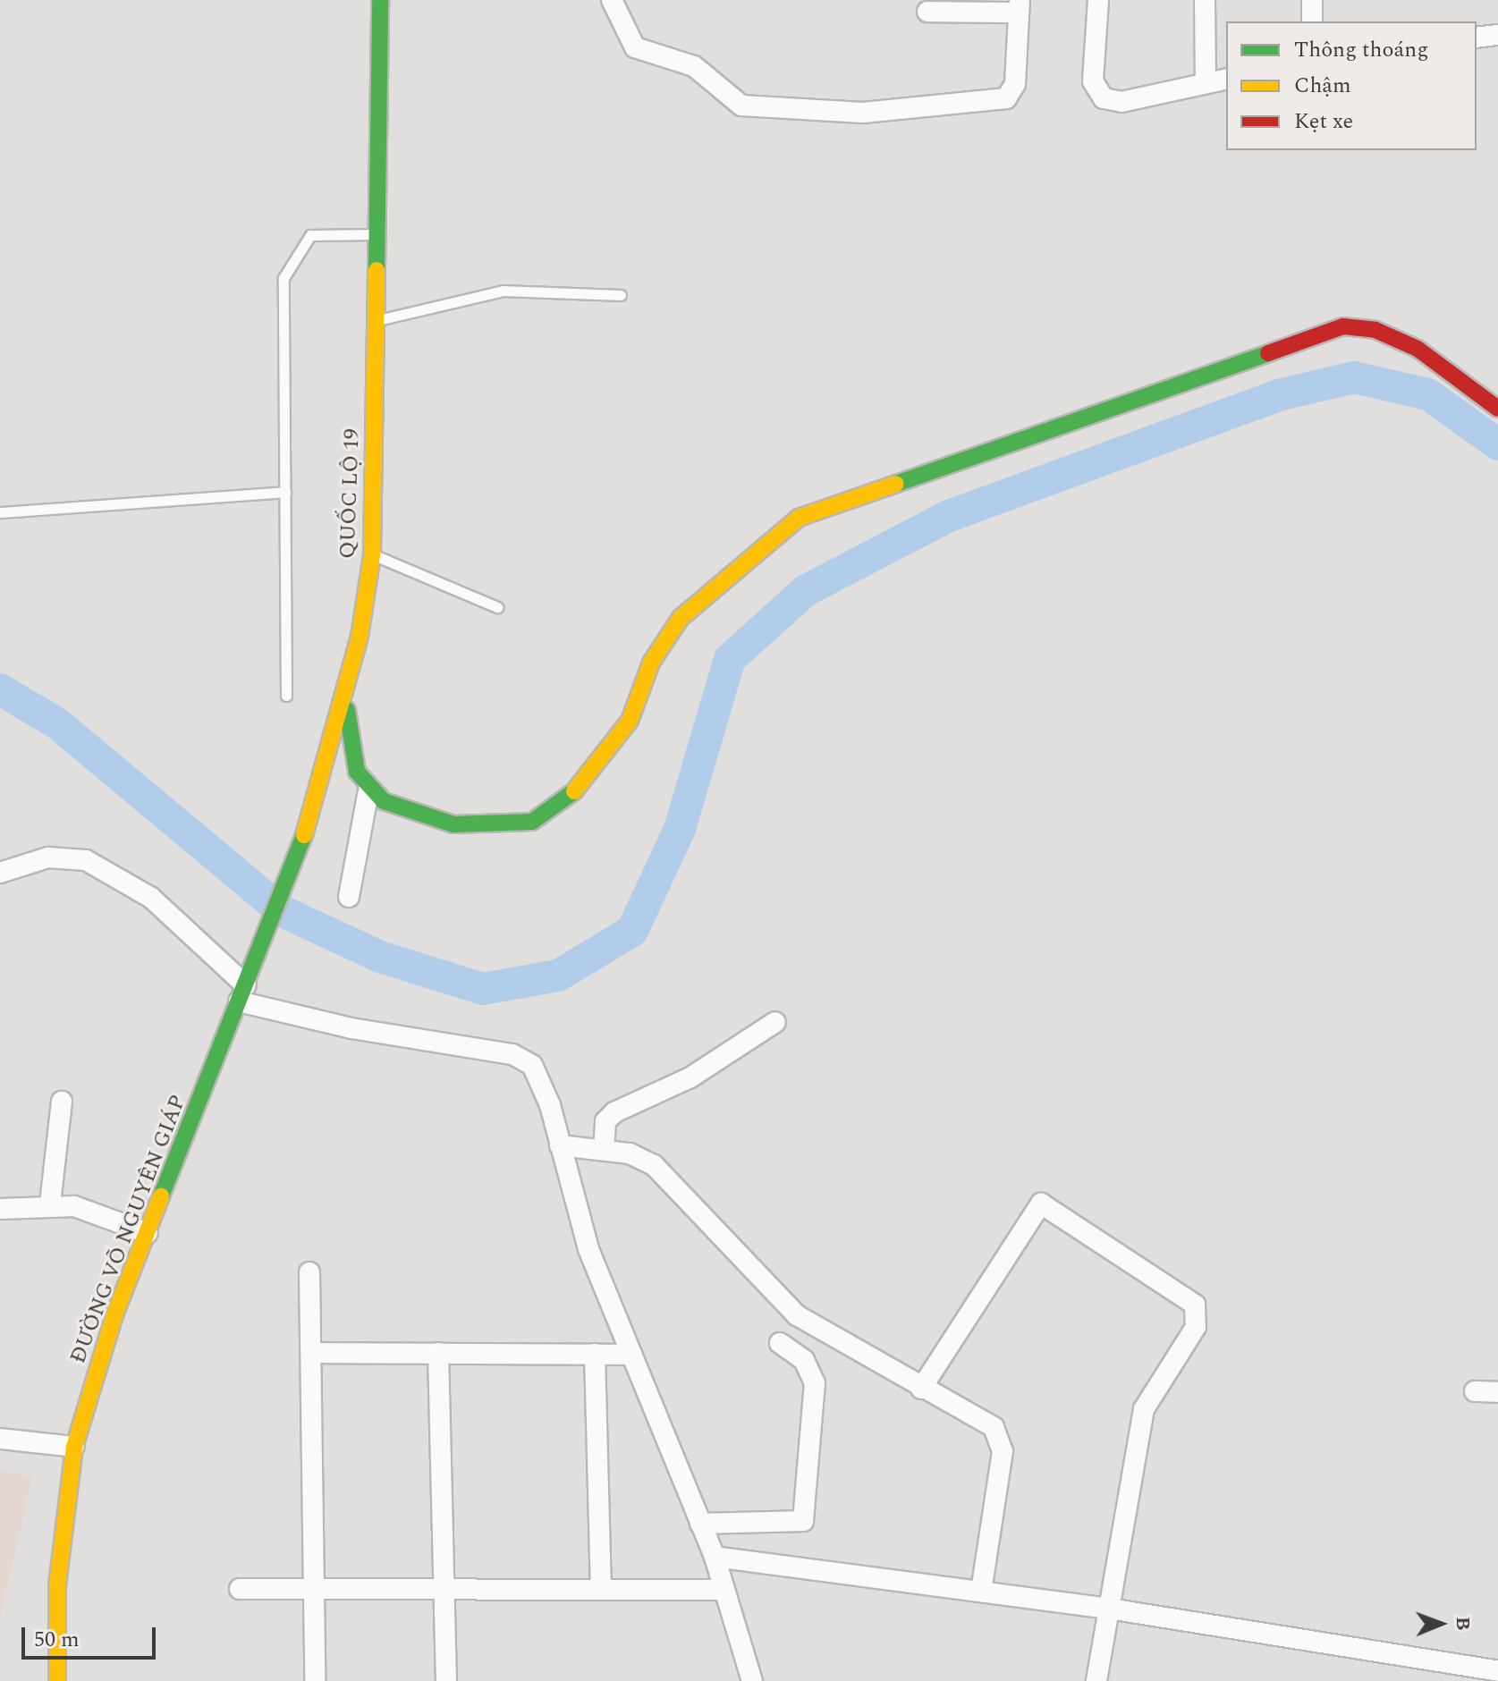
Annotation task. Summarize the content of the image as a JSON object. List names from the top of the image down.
{
  "streets": {
    "main road": ["QUỐC LỘ 19", "ĐƯỜNG VÕ NGUYÊN GIÁP"]
  },
  "crossings": [
    ["QUỐC LỘ 19", "ĐƯỜNG VÕ NGUYÊN GIÁP"]
  ],
  "legend": ["Thông thoáng", "Chậm", "Kẹt xe"],
  "scale_bar": "50 m",
  "north": "right"
}
